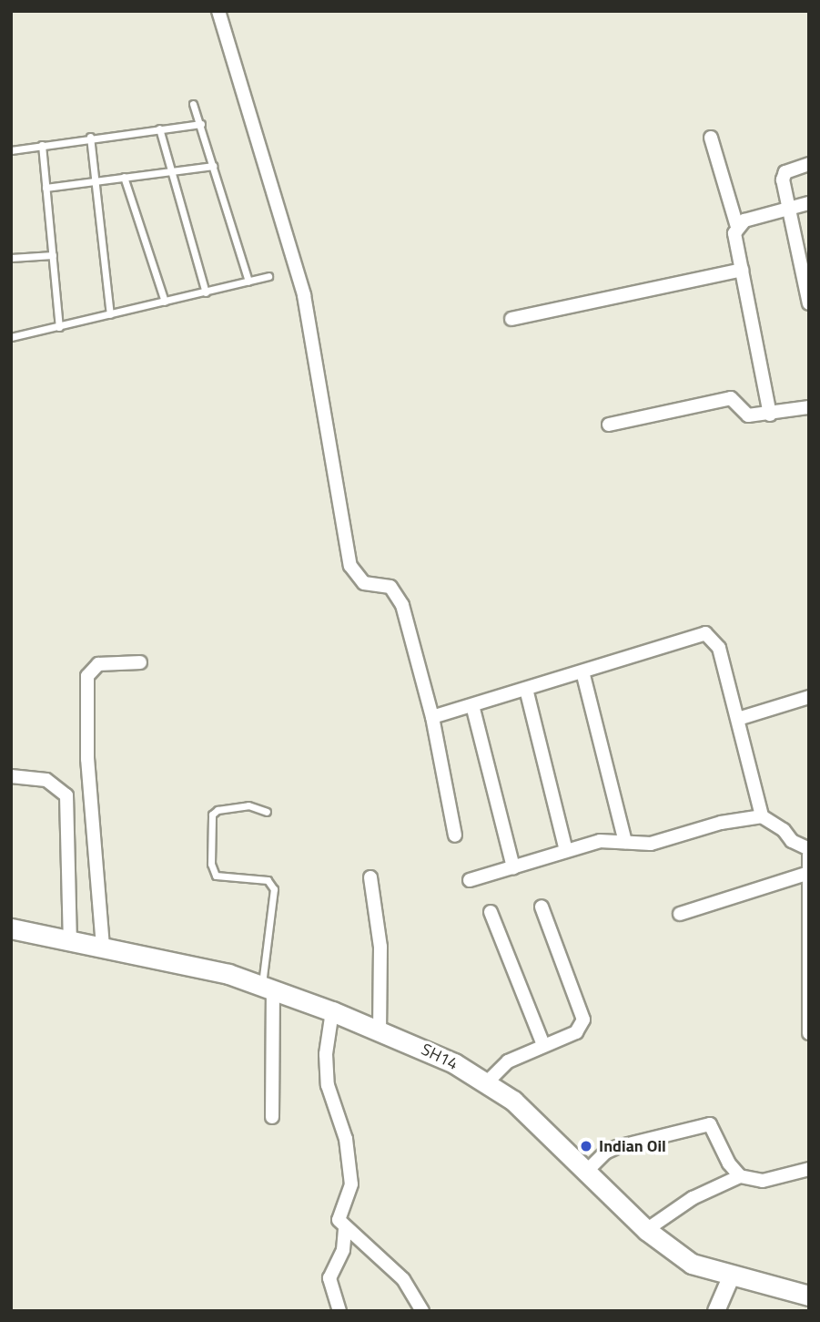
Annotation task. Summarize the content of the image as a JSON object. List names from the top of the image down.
{
  "streets": {
    "main road": ["SH14"]
  },
  "places": ["Indian Oil"]
}
